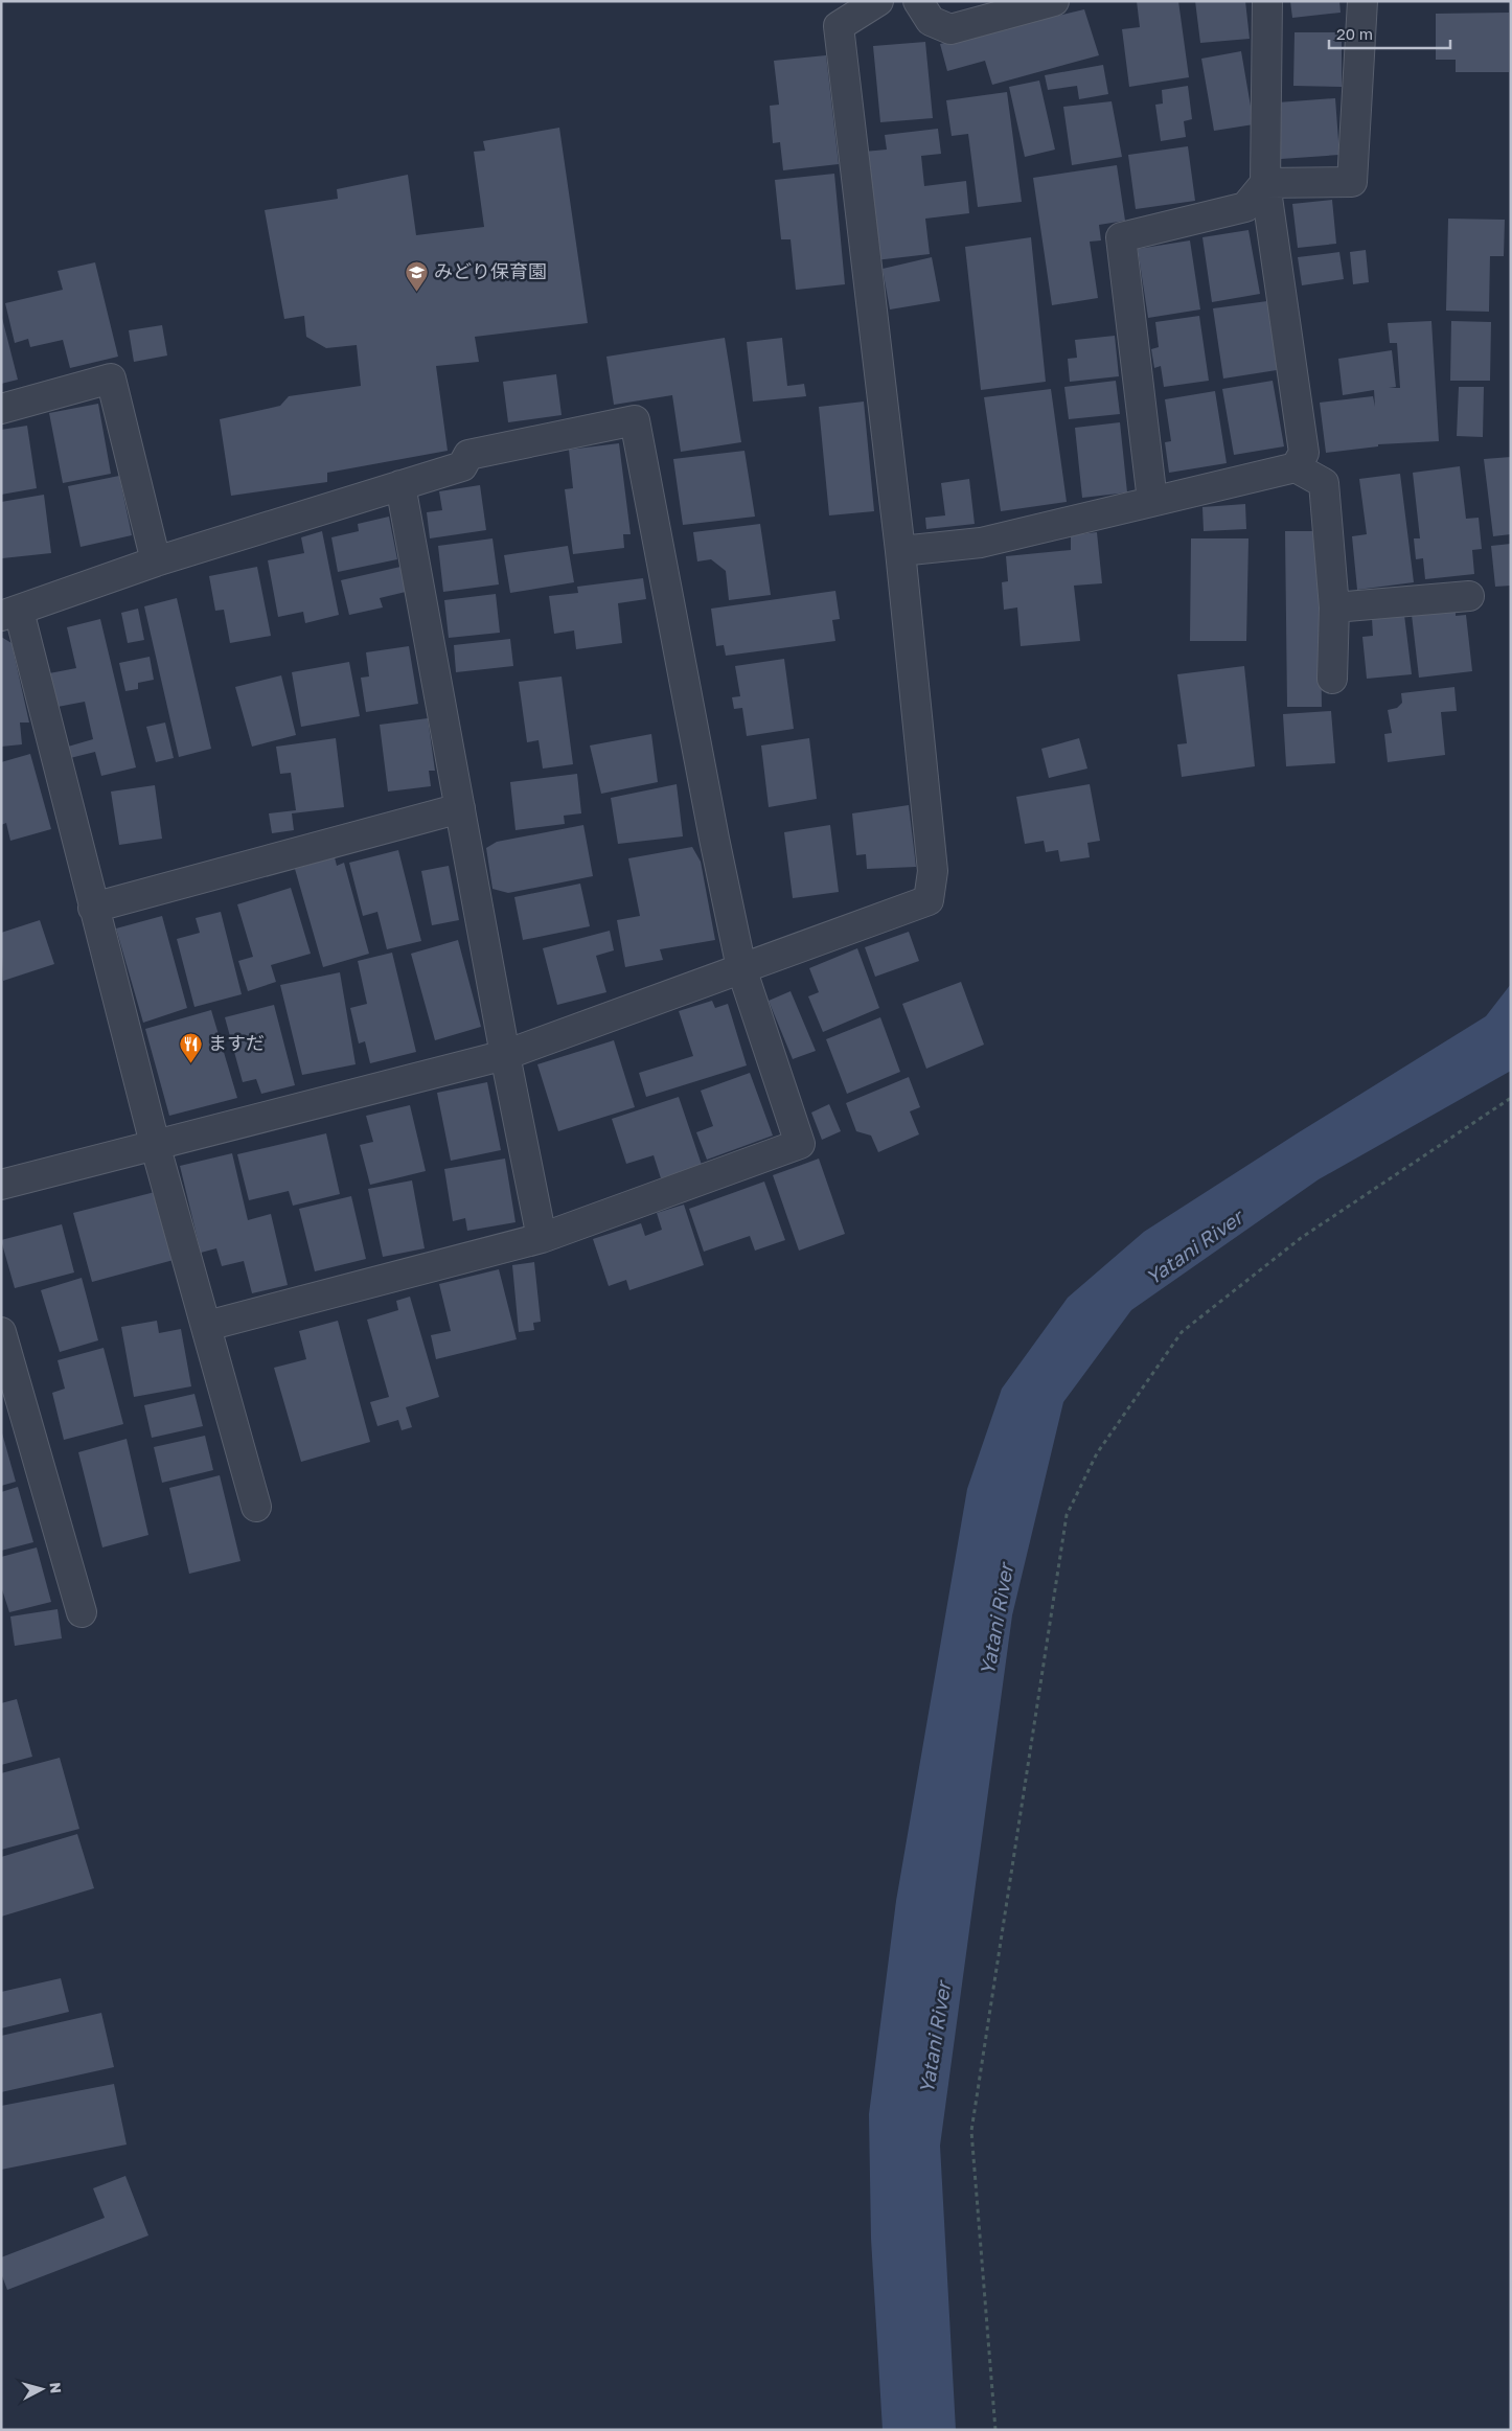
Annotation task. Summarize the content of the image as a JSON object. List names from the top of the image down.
{
  "water": ["Yatani River"],
  "places": {
    "school or university": ["みどり保育園"],
    "restaurant": ["ますだ"]
  },
  "scale_bar": "20 m",
  "north": "right"
}
